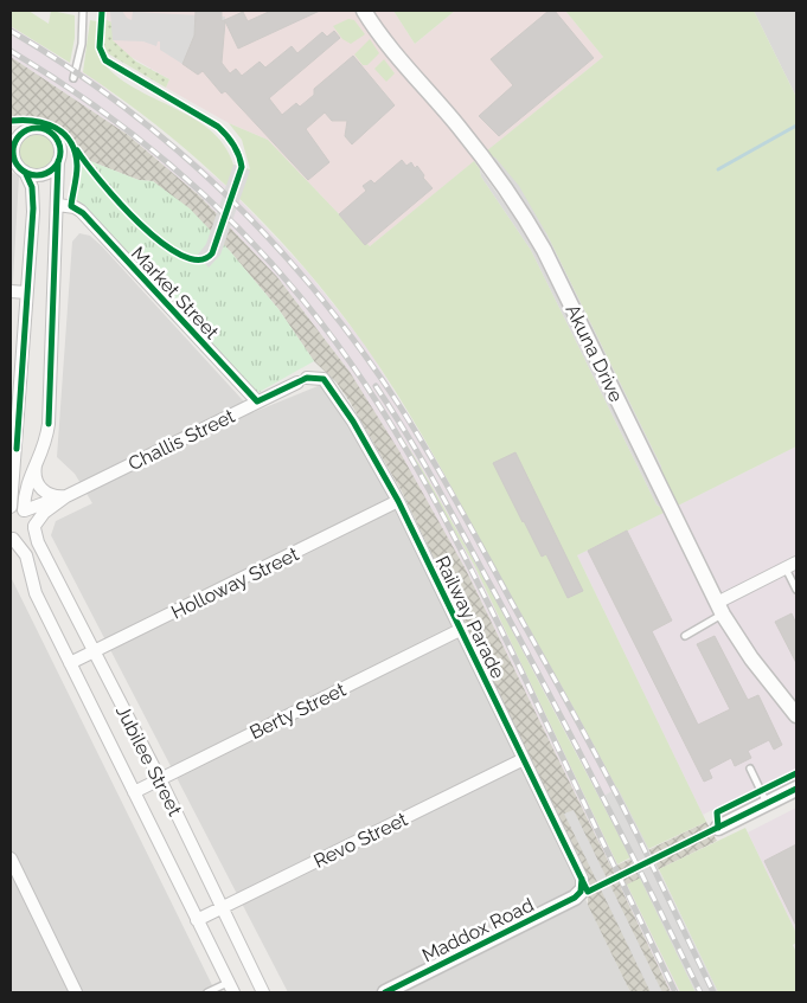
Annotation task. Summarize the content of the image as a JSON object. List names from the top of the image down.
{
  "streets": {
    "street": [
      "Market Street",
      "Akuna Drive",
      "Challis Street",
      "Holloway Street",
      "Railway Parade",
      "Berty Street",
      "Jubilee Street",
      "Revo Street",
      "Maddox Road"
    ]
  },
  "crossings": [
    ["Market Street", "Challis Street"],
    ["Challis Street", "Railway Parade"],
    ["Challis Street", "Jubilee Street"],
    ["Holloway Street", "Railway Parade"],
    ["Holloway Street", "Jubilee Street"],
    ["Railway Parade", "Berty Street"],
    ["Railway Parade", "Revo Street"],
    ["Railway Parade", "Maddox Road"],
    ["Berty Street", "Jubilee Street"],
    ["Jubilee Street", "Revo Street"]
  ]
}
